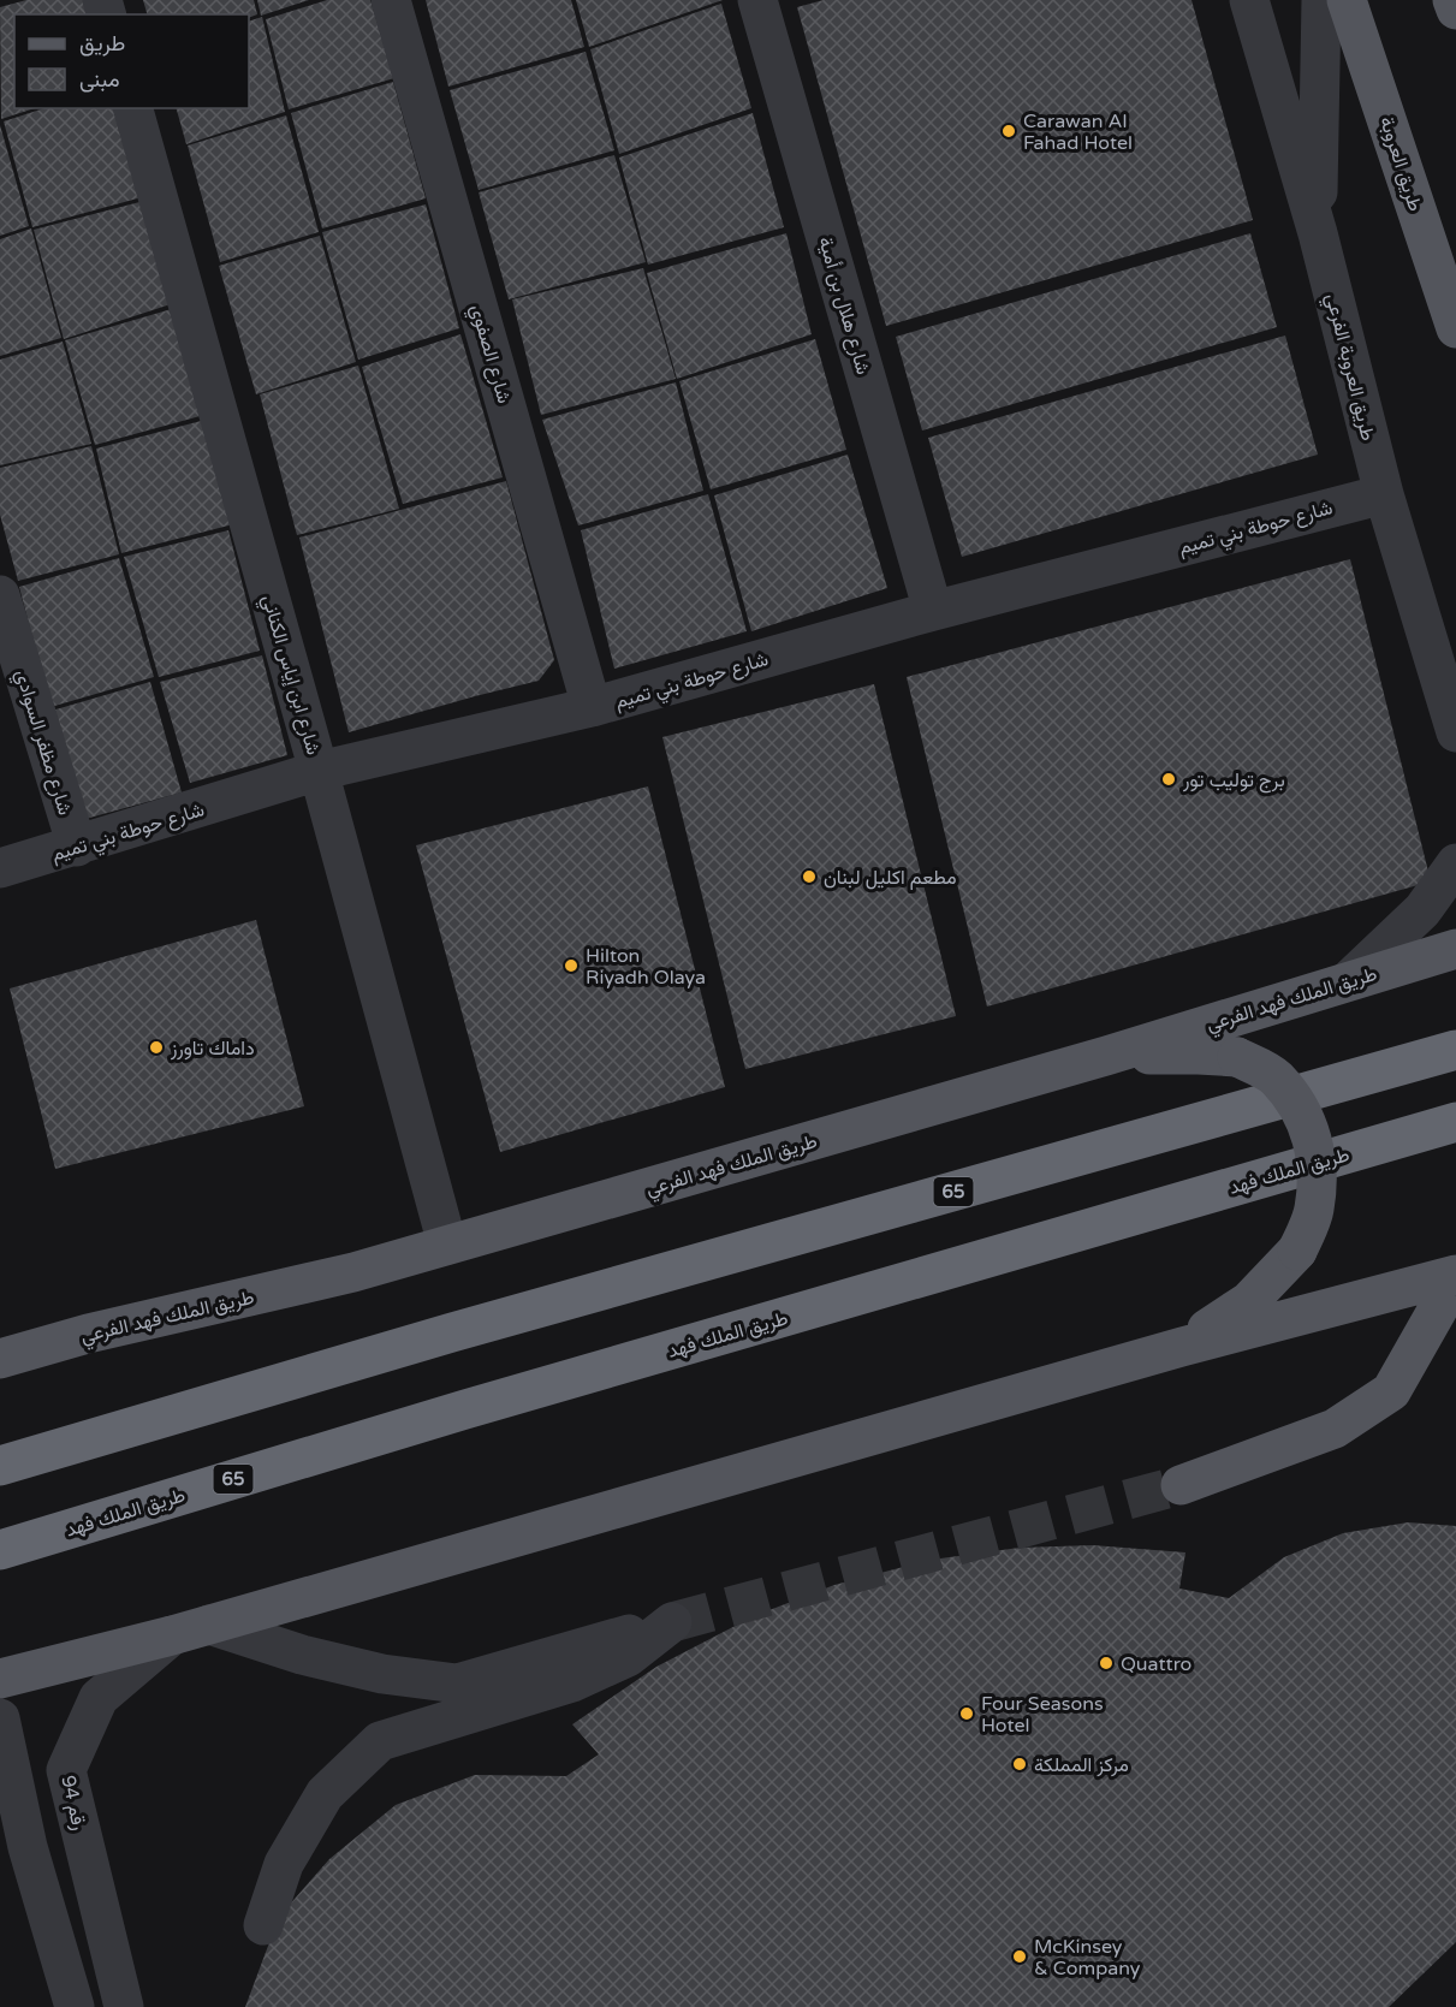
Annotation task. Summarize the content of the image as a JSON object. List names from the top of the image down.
{
  "streets": {
    "highway": ["طريق الملك فهد", "65"],
    "main road": ["طريق العروبة", "طريق الملك فهد الفرعي"],
    "street": [
      "شارع هلال بن أمية",
      "شارع الصفوي",
      "طريق العروبة الفرعي",
      "شارع حوطة بني تميم",
      "شارع ابن إياس الكناني",
      "شارع مظفر السوادي",
      "رقم 94"
    ]
  },
  "crossings": [
    ["شارع هلال بن أمية", "شارع حوطة بني تميم"],
    ["شارع الصفوي", "شارع حوطة بني تميم"],
    ["طريق العروبة الفرعي", "شارع حوطة بني تميم"],
    ["شارع حوطة بني تميم", "شارع ابن إياس الكناني"],
    ["شارع حوطة بني تميم", "شارع مظفر السوادي"],
    ["شارع ابن إياس الكناني", "طريق الملك فهد الفرعي"]
  ],
  "places": [
    "Carawan Al Fahad Hotel",
    "برج توليب تور",
    "مطعم اكليل لبنان",
    "Hilton Riyadh Olaya",
    "داماك تاورز",
    "Quattro",
    "Four Seasons Hotel",
    "مركز المملكة",
    "McKinsey & Company"
  ],
  "legend": ["طريق", "مبنى"]
}
